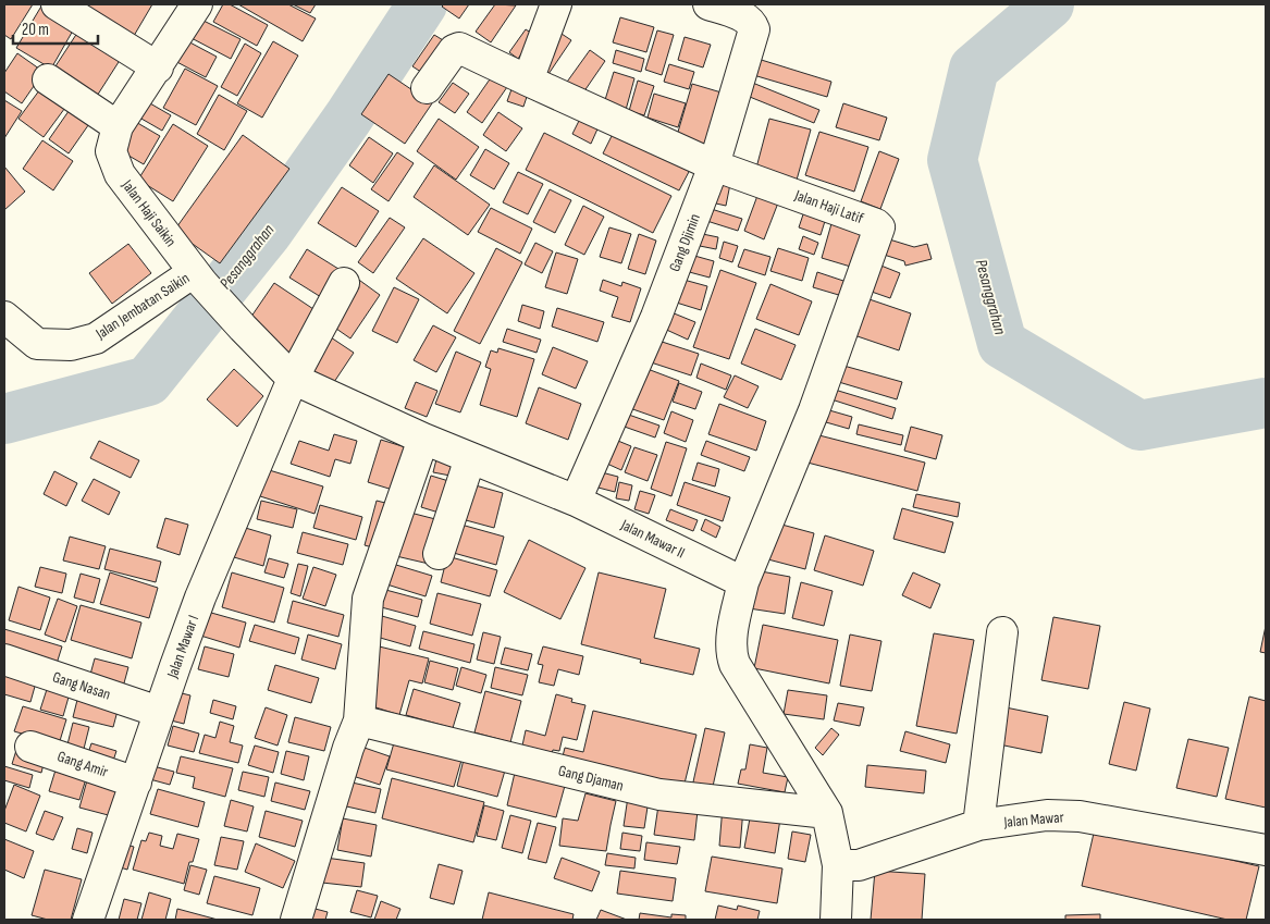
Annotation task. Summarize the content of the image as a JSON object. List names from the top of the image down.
{
  "streets": {
    "street": [
      "Jalan Haji Latif",
      "Jalan Haji Saikin",
      "Gang Djimin",
      "Jalan Jembatan Saikin",
      "Jalan Mawar II",
      "Jalan Mawar I",
      "Gang Nasan",
      "Gang Amir",
      "Gang Djaman",
      "Jalan Mawar"
    ]
  },
  "crossings": [
    ["Jalan Haji Latif", "Gang Djimin"],
    ["Jalan Haji Latif", "Jalan Mawar II"],
    ["Jalan Haji Saikin", "Jalan Jembatan Saikin"],
    ["Jalan Haji Saikin", "Jalan Mawar II"],
    ["Gang Djimin", "Jalan Mawar II"],
    ["Jalan Mawar II", "Jalan Mawar I"],
    ["Jalan Mawar I", "Gang Nasan"],
    ["Jalan Mawar I", "Gang Amir"]
  ],
  "water": ["Pesanggrahan"],
  "scale_bar": "20 m"
}
